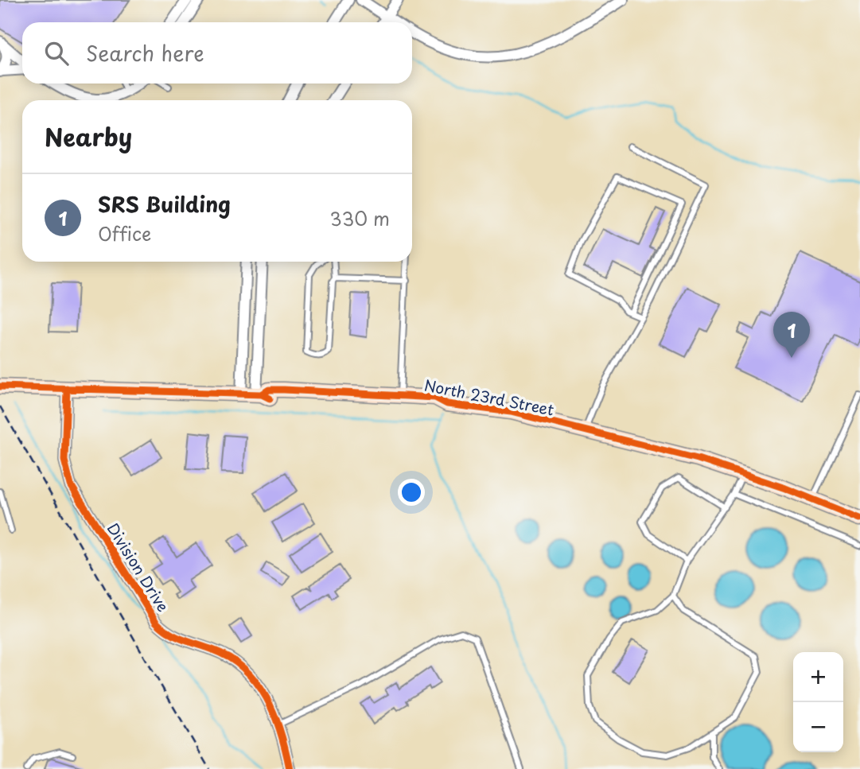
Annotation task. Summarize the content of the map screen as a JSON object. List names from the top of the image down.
{
  "streets": {
    "main road": ["North 23rd Street"],
    "street": ["Division Drive"]
  },
  "crossings": [
    ["North 23rd Street", "Division Drive"]
  ],
  "page": {
    "search": "Search here",
    "heading": "Nearby",
    "list": [
      {
        "mark": "1",
        "name": "SRS Building",
        "note": "Office",
        "value": "330 m"
      }
    ],
    "pins": "1",
    "map_buttons": ["+", "−"]
  }
}
